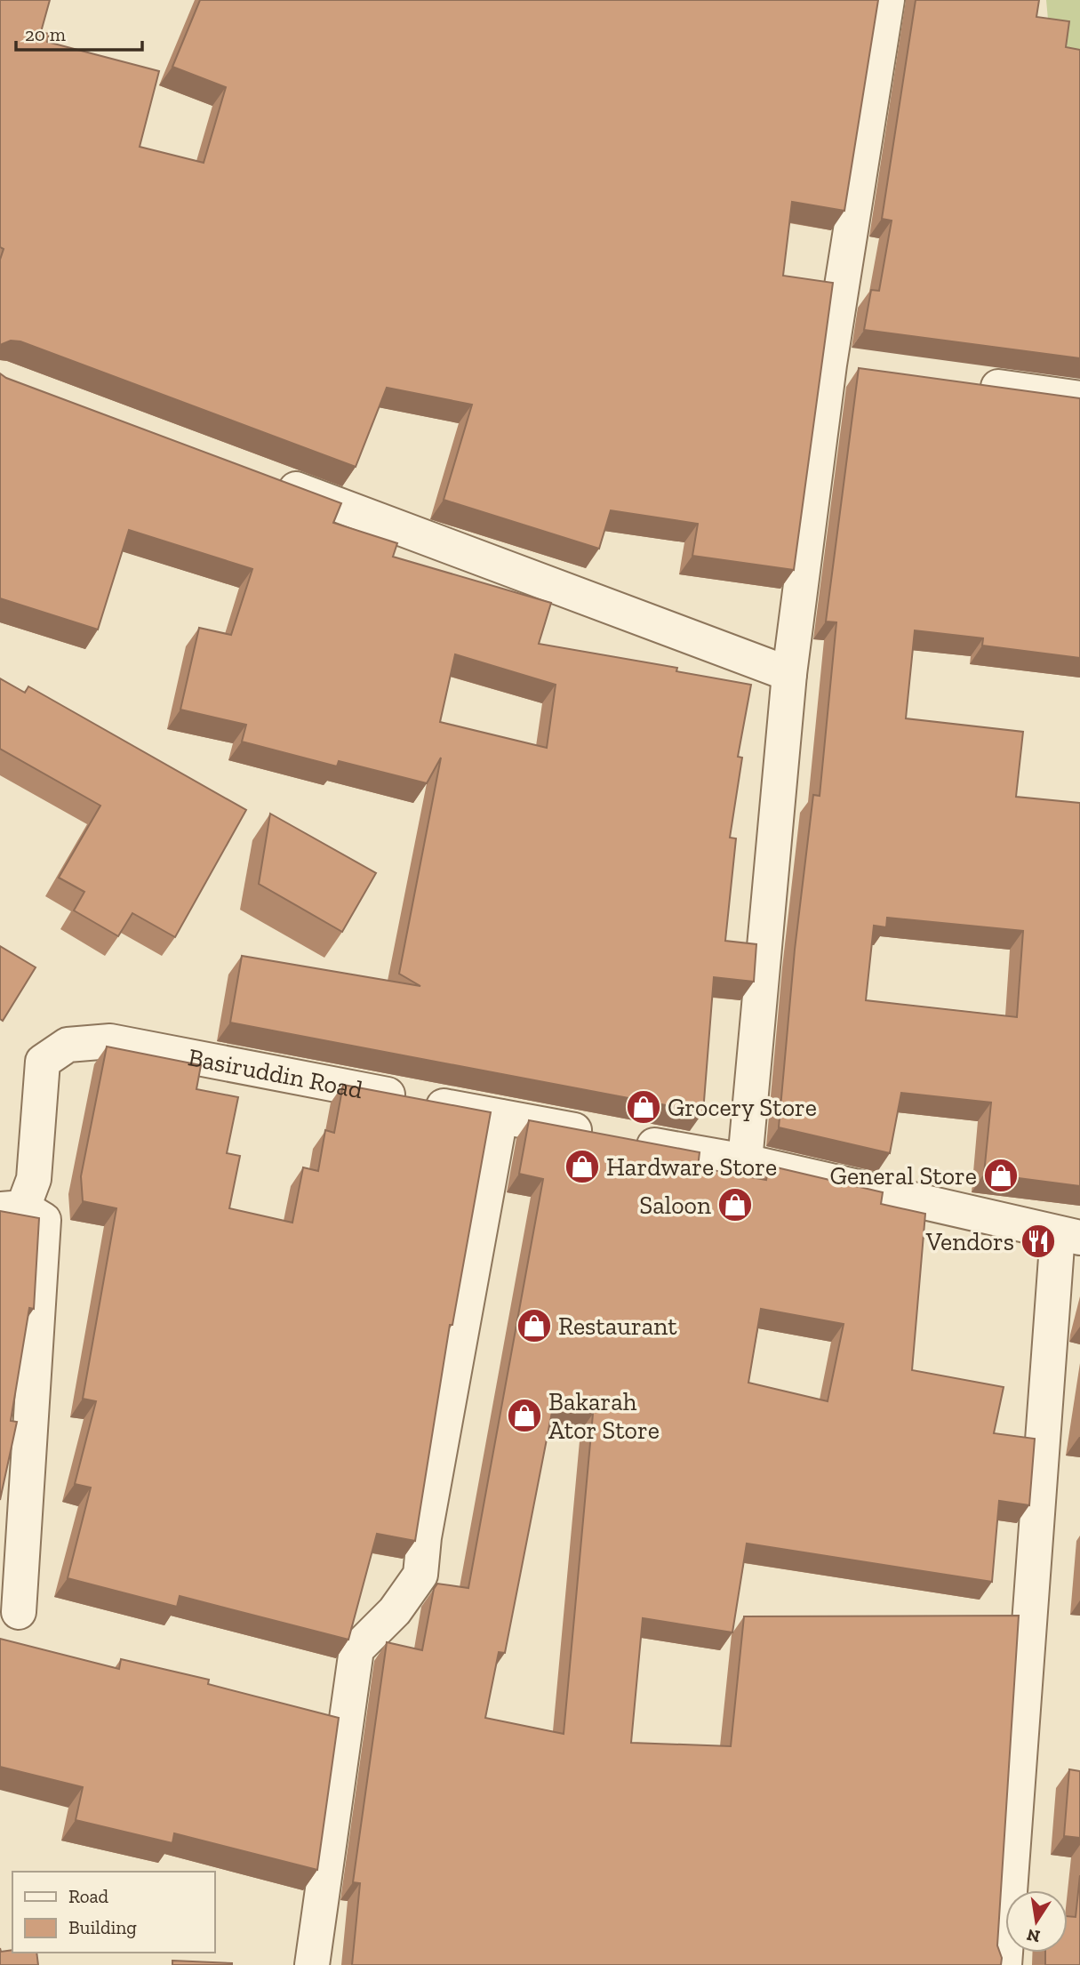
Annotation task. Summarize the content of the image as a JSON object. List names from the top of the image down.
{
  "streets": {
    "street": ["Basiruddin Road"]
  },
  "places": {
    "shop": [
      "Grocery Store",
      "Hardware Store",
      "General Store",
      "Saloon",
      "Restaurant",
      "Bakarah Ator Store"
    ],
    "restaurant": ["Vendors"]
  },
  "legend": ["Road", "Building"],
  "scale_bar": "20 m",
  "north": "bottom"
}
